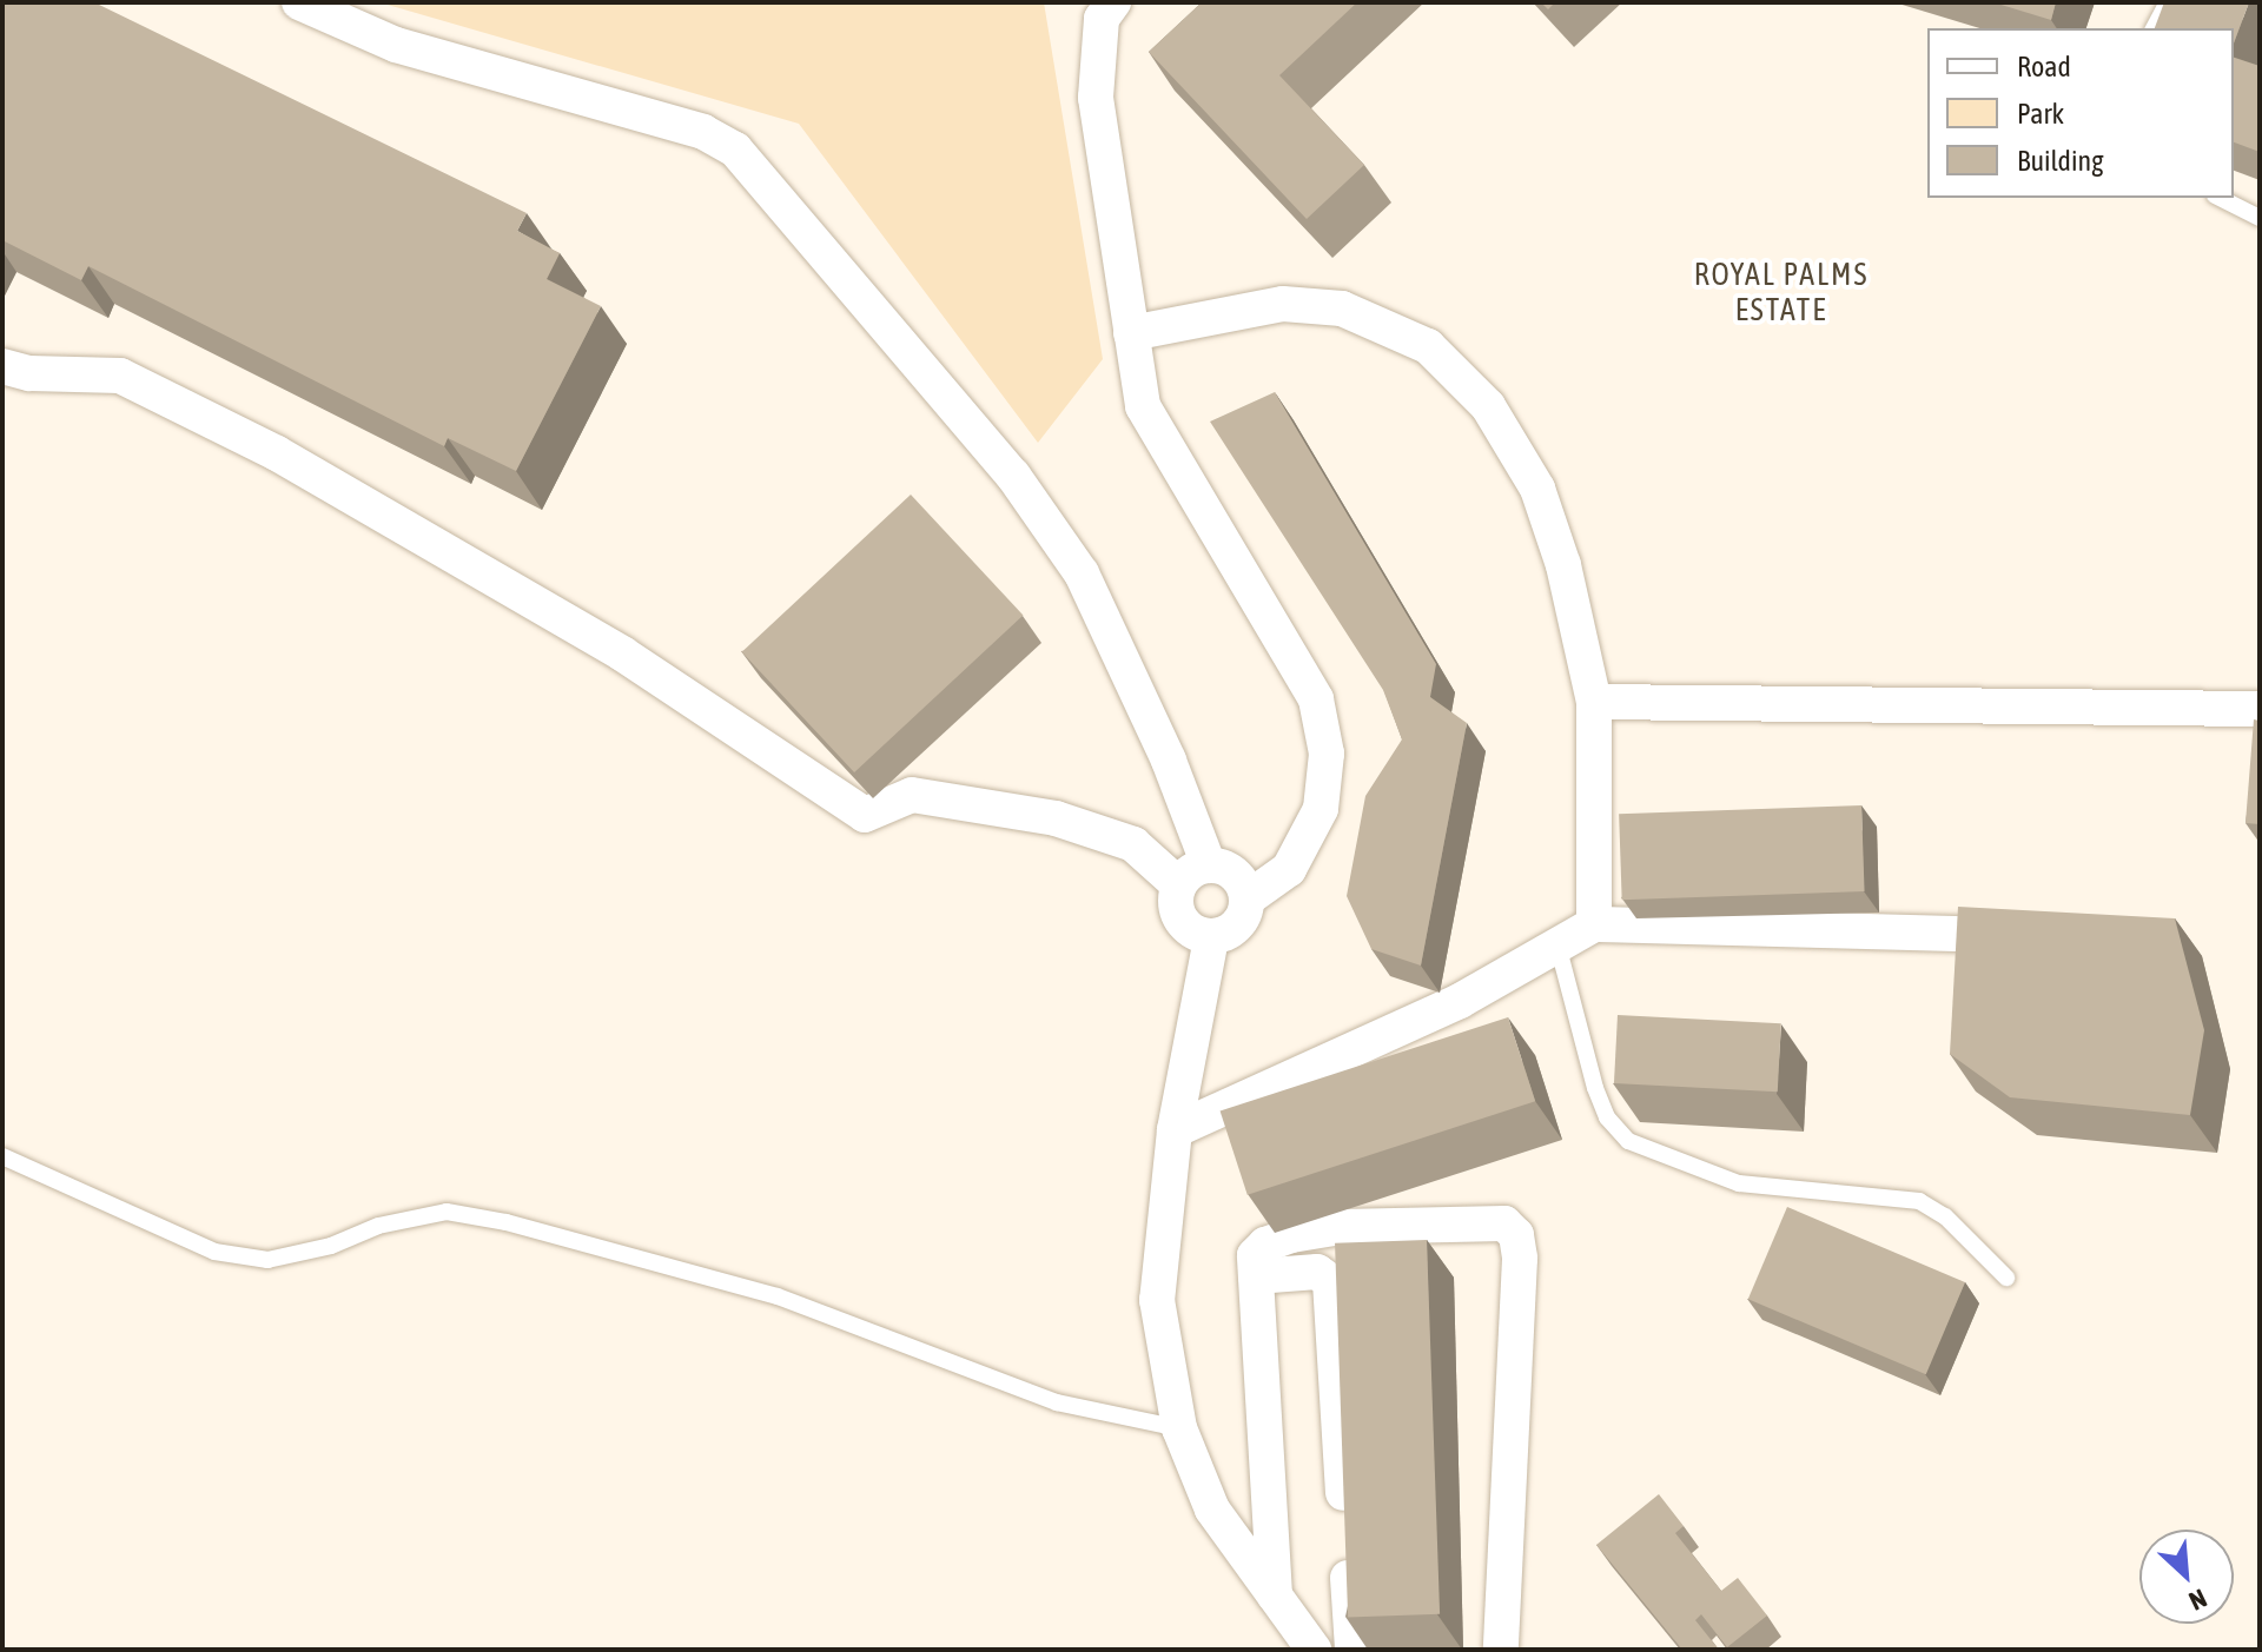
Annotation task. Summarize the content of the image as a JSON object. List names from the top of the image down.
{
  "districts": ["ROYAL PALMS ESTATE"],
  "legend": ["Road", "Park", "Building"],
  "north": "bottom right"
}
